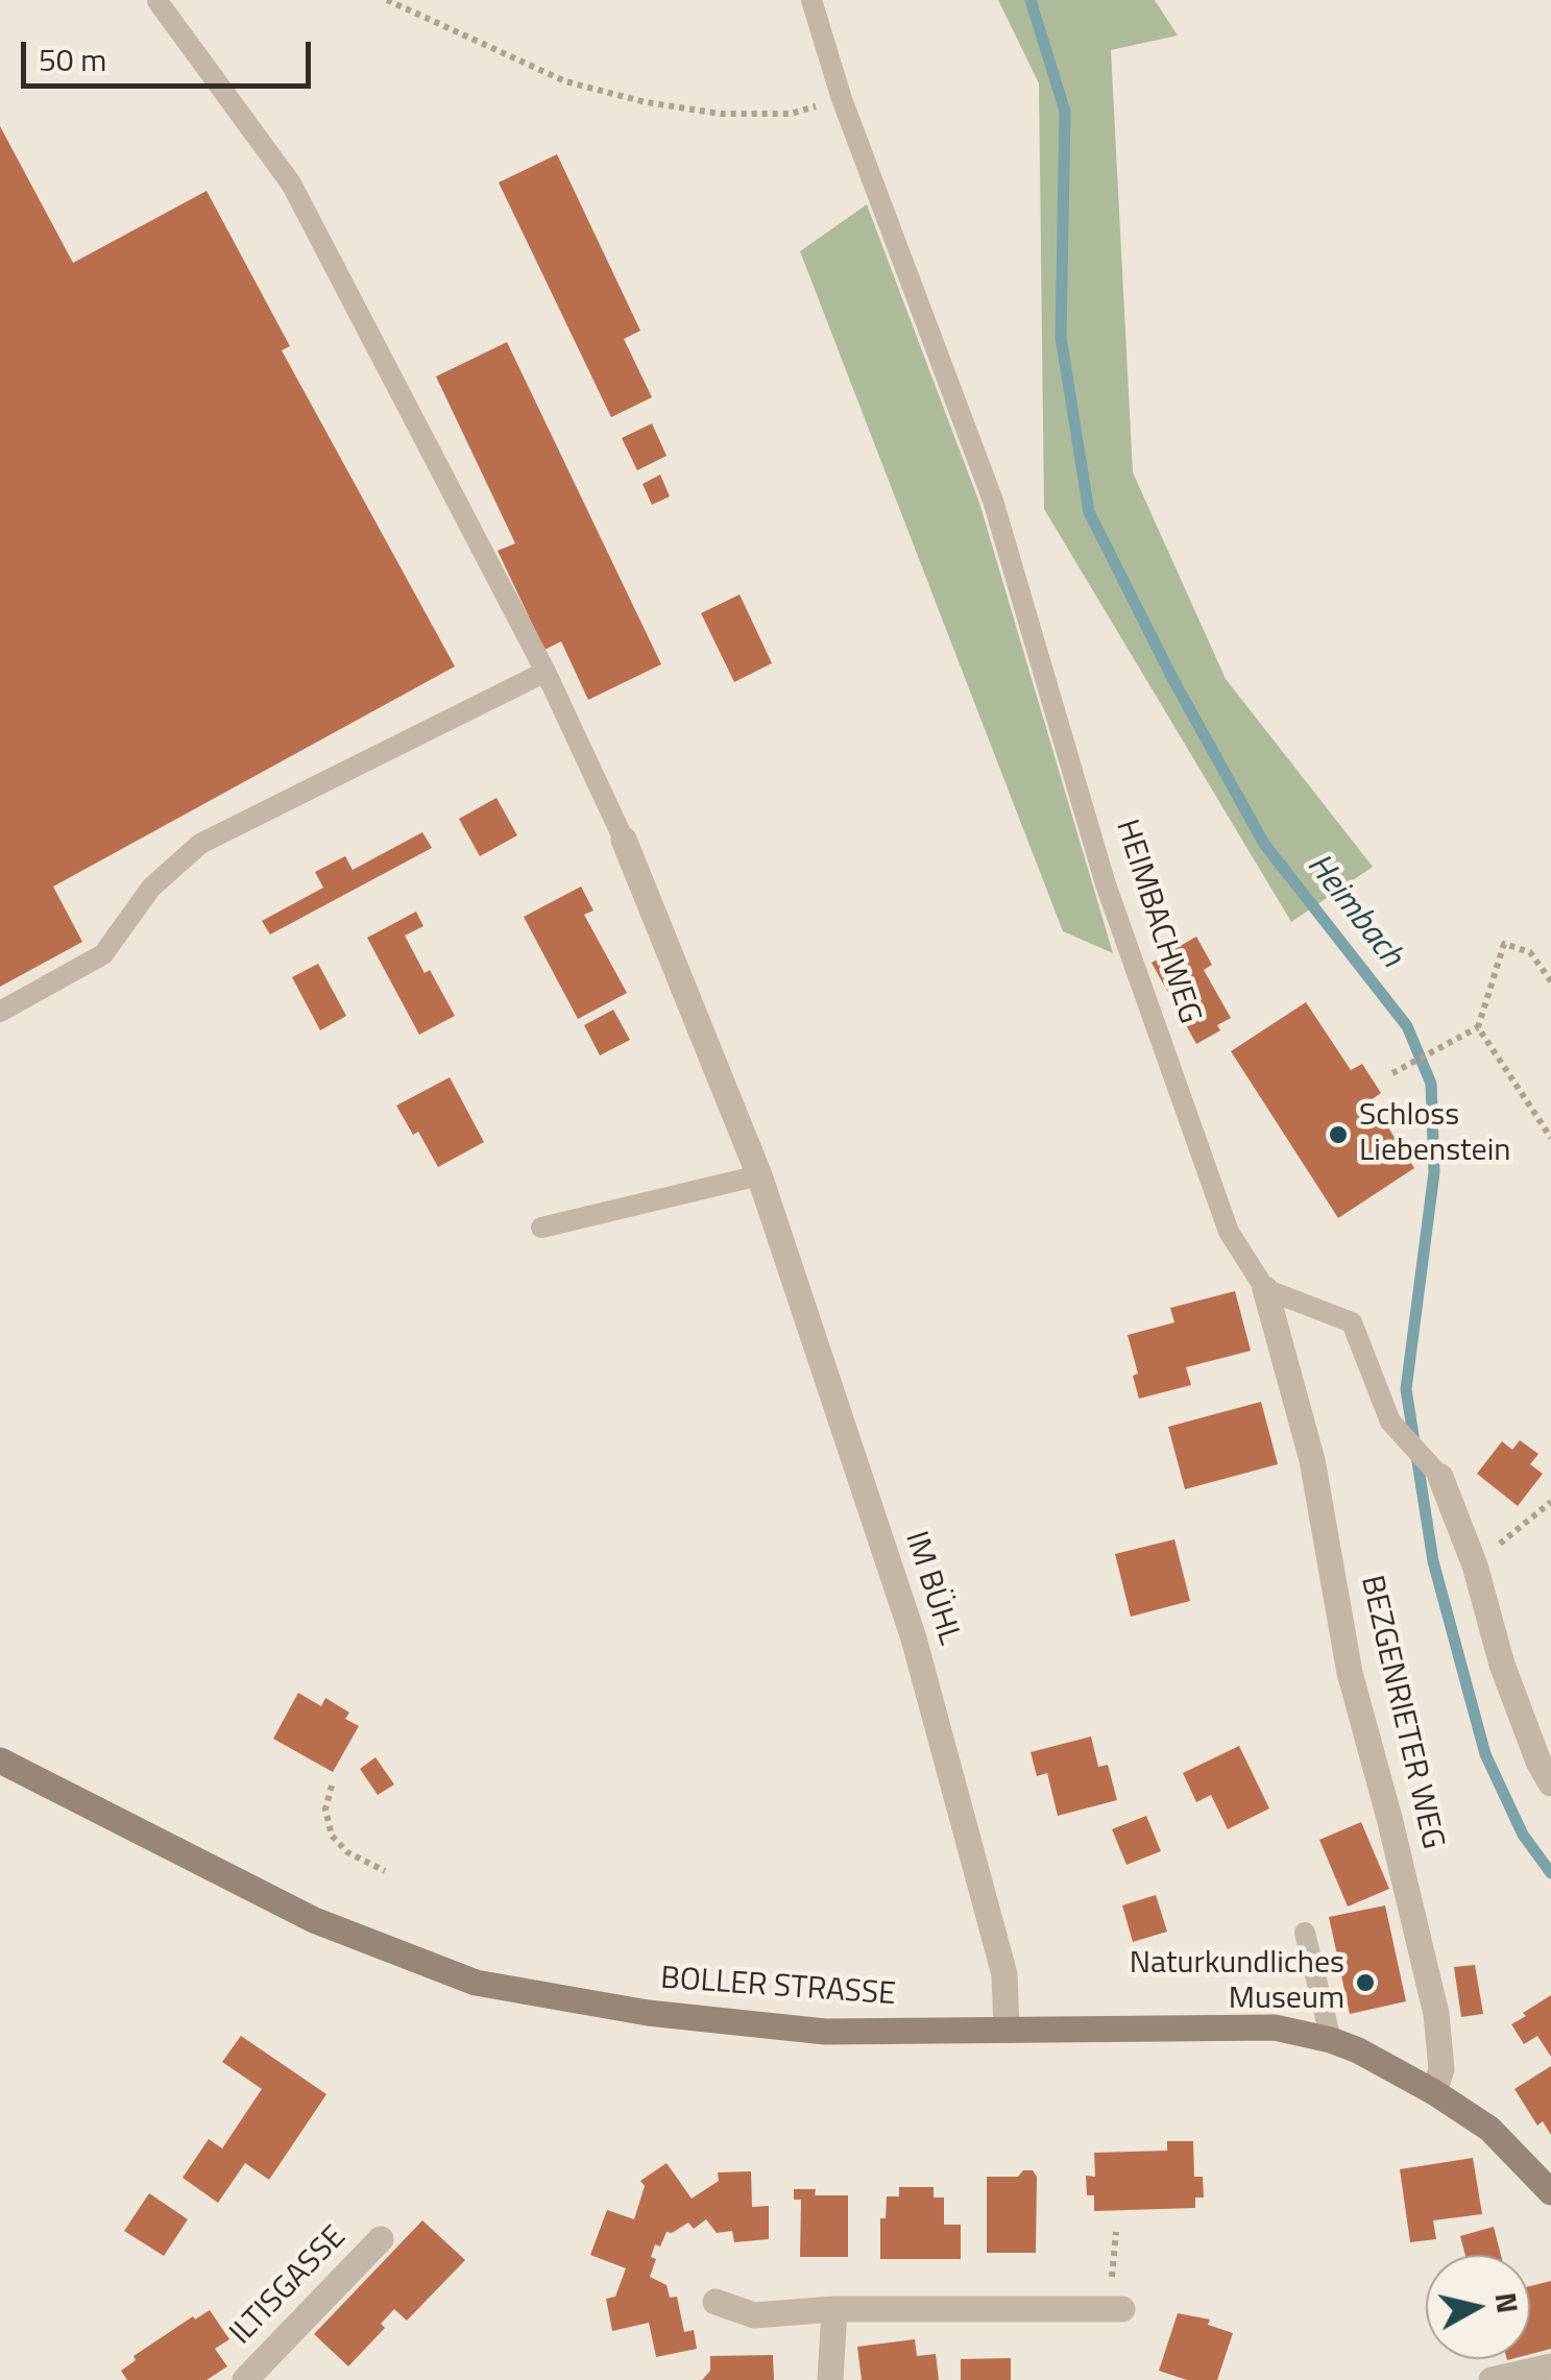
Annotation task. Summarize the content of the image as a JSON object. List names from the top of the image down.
{
  "streets": {
    "main road": ["BOLLER STRASSE"],
    "street": ["IM BÜHL", "BEZGENRIETER WEG", "ILTISGASSE"],
    "lane": ["HEIMBACHWEG"]
  },
  "crossings": [
    ["HEIMBACHWEG", "BEZGENRIETER WEG"],
    ["IM BÜHL", "BOLLER STRASSE"],
    ["BEZGENRIETER WEG", "BOLLER STRASSE"]
  ],
  "water": ["Heimbach"],
  "places": ["Schloss Liebenstein", "Naturkundliches Museum"],
  "scale_bar": "50 m",
  "north": "right"
}
